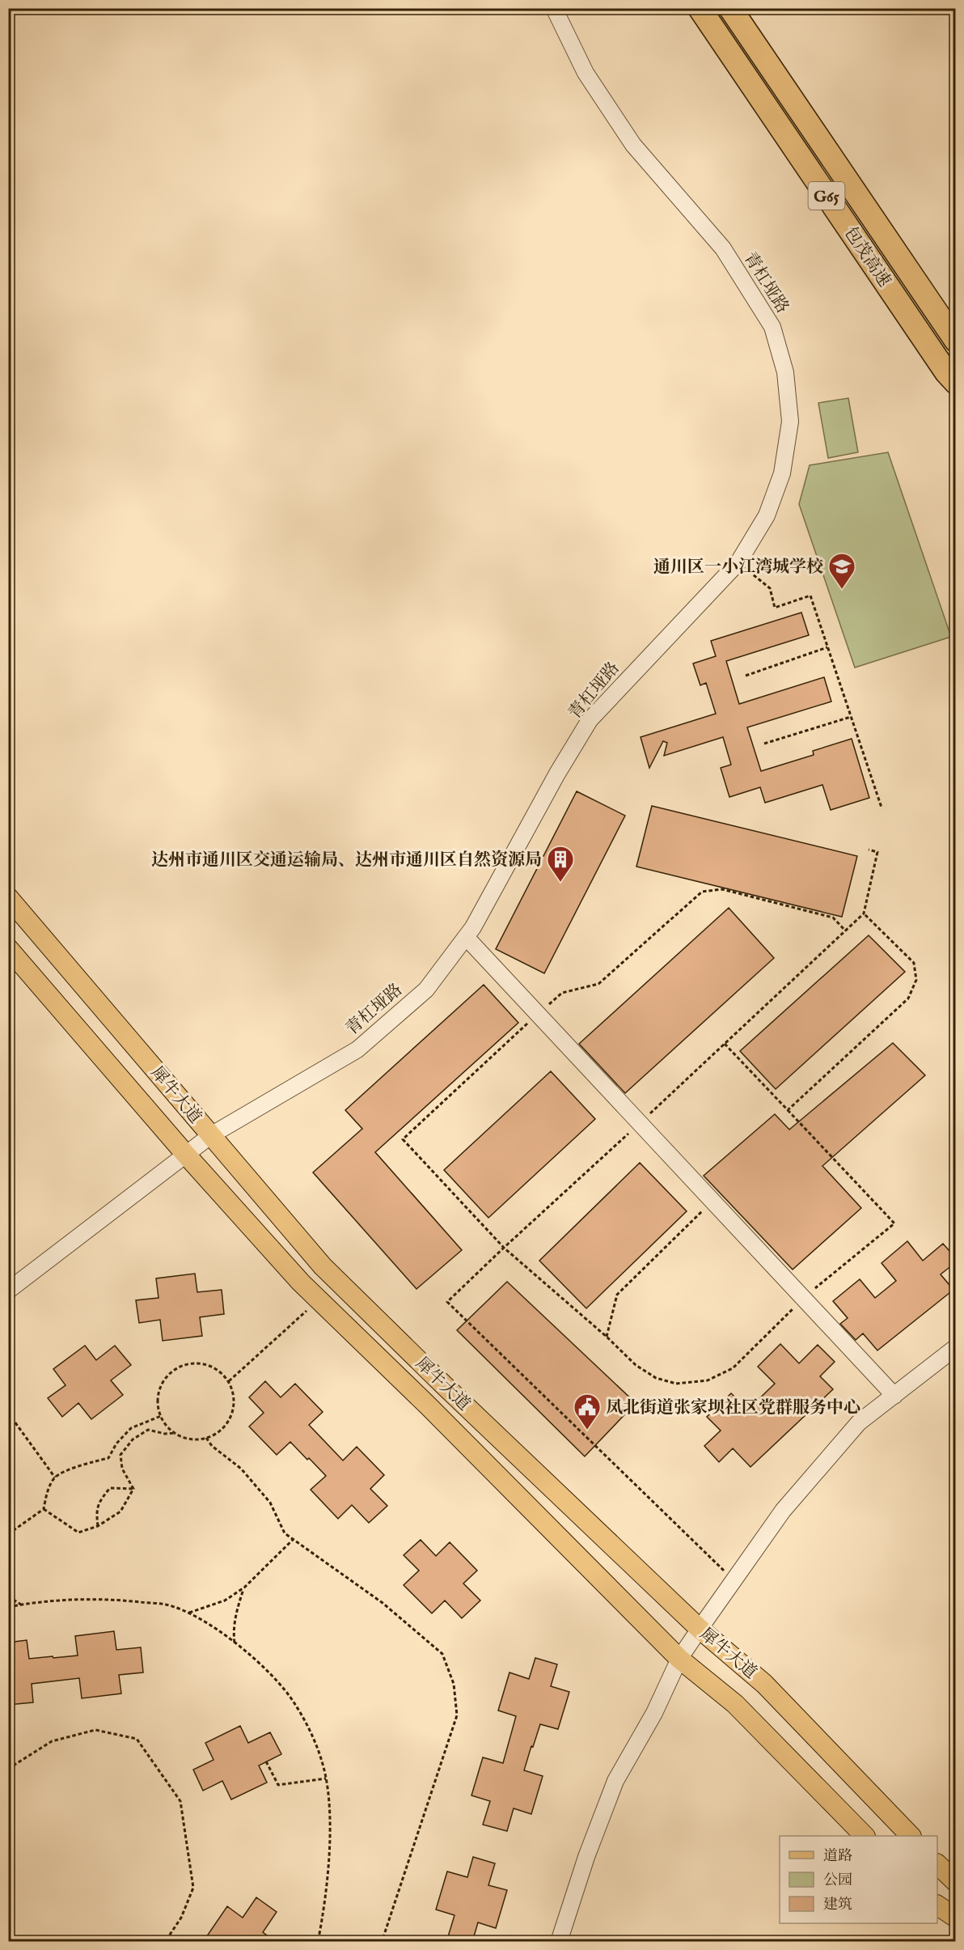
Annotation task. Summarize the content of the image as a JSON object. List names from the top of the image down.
{
  "streets": {
    "highway": ["G65", "包茂高速"],
    "main road": ["犀牛大道"],
    "street": ["青杠垭路"]
  },
  "crossings": [
    ["青杠垭路", "犀牛大道"]
  ],
  "places": {
    "school or university": ["通川区一小江湾城学校"],
    "building": ["达州市通川区交通运输局、达州市通川区自然资源局"],
    "public building": ["凤北街道张家坝社区党群服务中心"]
  },
  "legend": ["道路", "公园", "建筑"]
}
